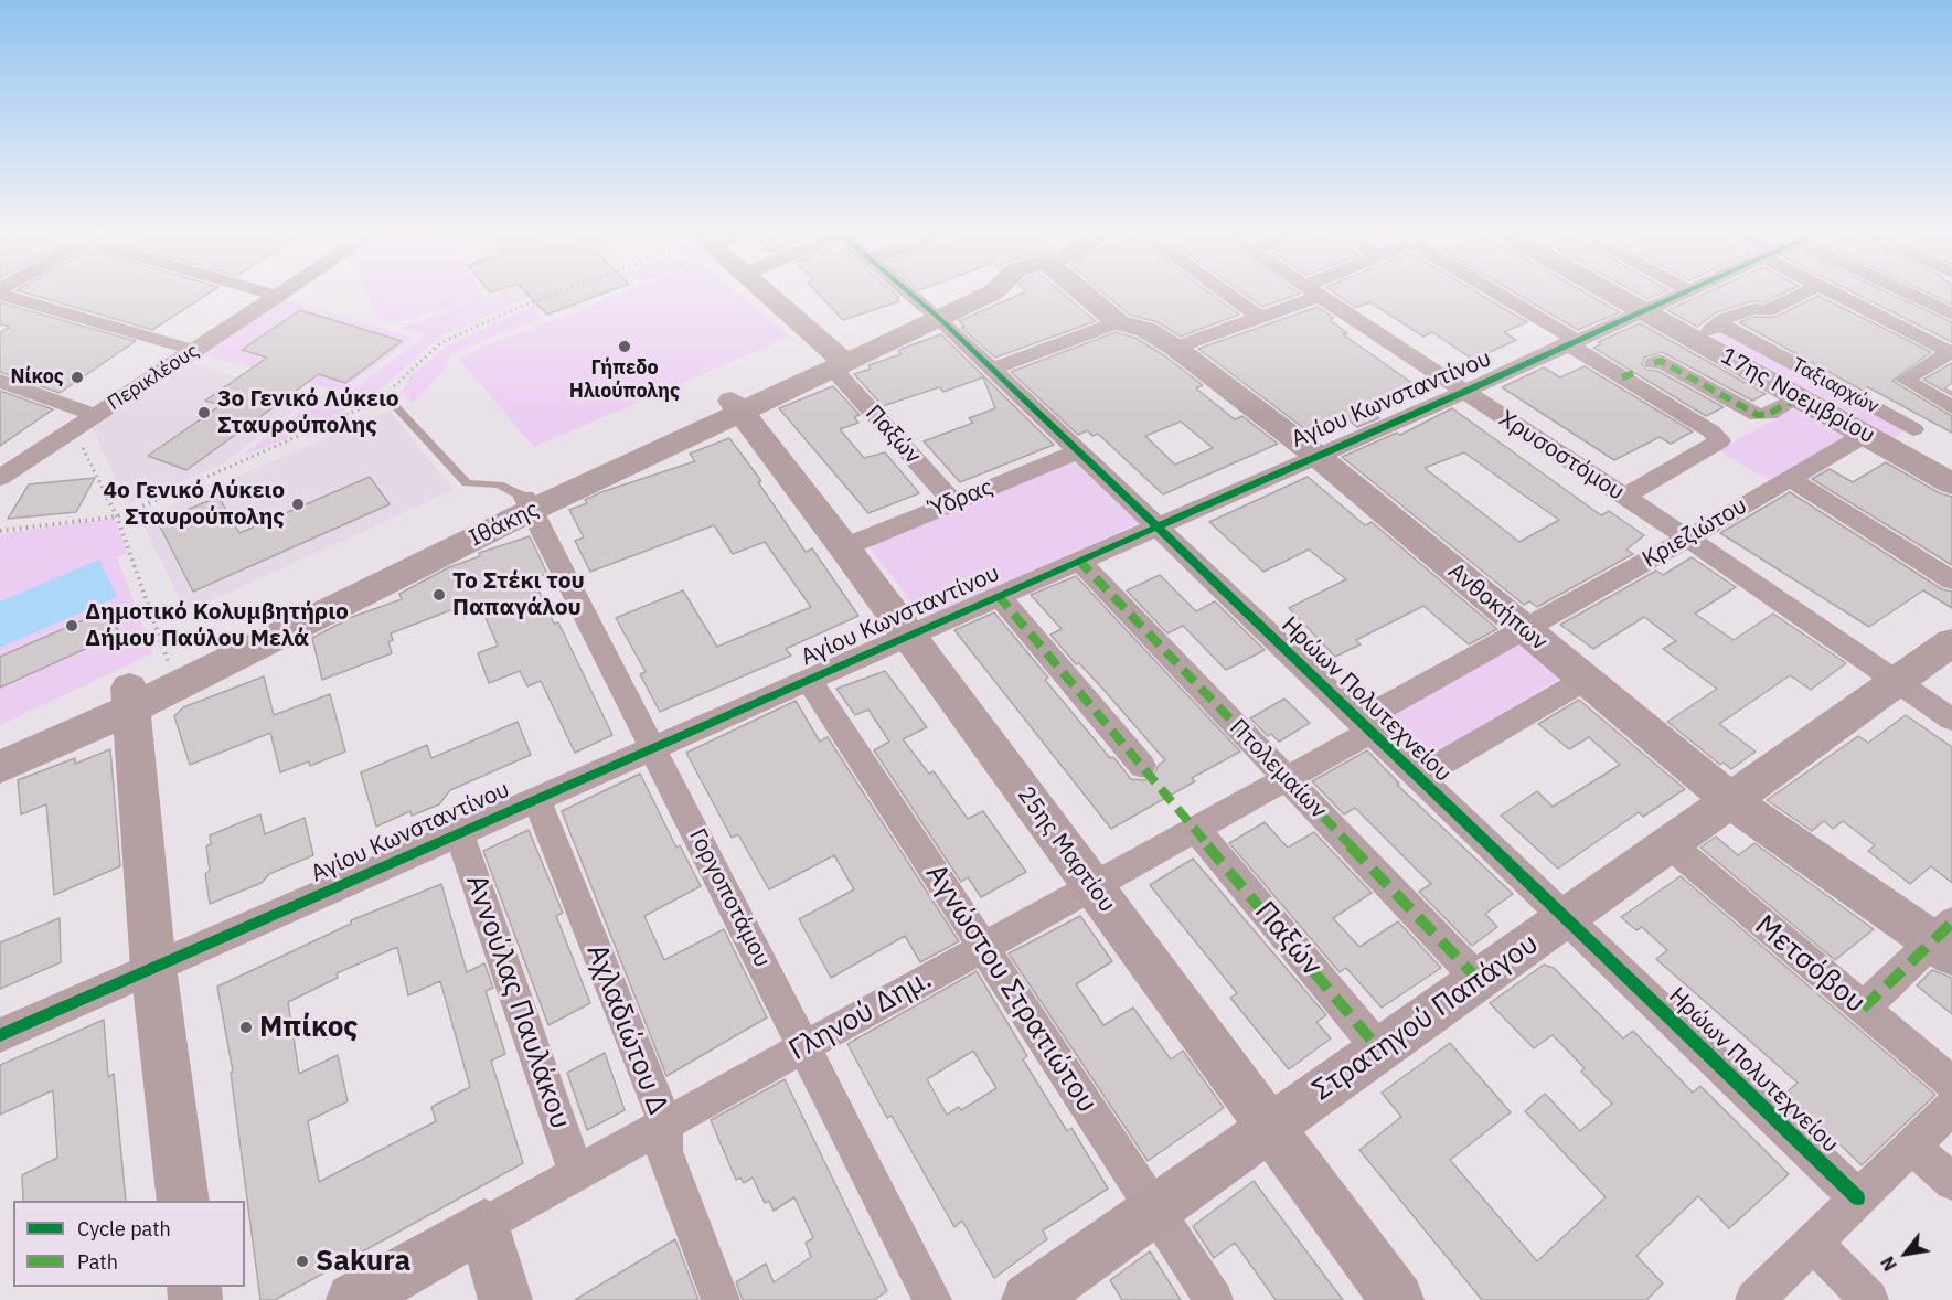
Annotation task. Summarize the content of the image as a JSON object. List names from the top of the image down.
{
  "streets": {
    "street": [
      "Περικλέους",
      "Ταξιαρχών",
      "17ης Νοεμβρίου",
      "Αγίου Κωνσταντίνου",
      "Παξών",
      "Χρυσοστόμου",
      "Ύδρας",
      "Ιθάκης",
      "Κριεζιώτου",
      "Ανθοκήπων",
      "Ηρώων Πολυτεχνείου",
      "Πτολεμαίων",
      "25ης Μαρτίου",
      "Γοργοποτάμου",
      "Μετσόβου",
      "Αγνώστου Στρατιώτου",
      "Αννούλας Παυλάκου",
      "Γληνού Δημ.",
      "Στρατηγού Παπάγου",
      "Αχλαδιώτου Δ"
    ]
  },
  "crossings": [
    ["Ταξιαρχών", "Κριεζιώτου"],
    ["17ης Νοεμβρίου", "Αγίου Κωνσταντίνου"],
    ["17ης Νοεμβρίου", "Κριεζιώτου"],
    ["Αγίου Κωνσταντίνου", "Χρυσοστόμου"],
    ["Αγίου Κωνσταντίνου", "Ανθοκήπων"],
    ["Αγίου Κωνσταντίνου", "Ηρώων Πολυτεχνείου"],
    ["Αγίου Κωνσταντίνου", "Πτολεμαίων"],
    ["Αγίου Κωνσταντίνου", "25ης Μαρτίου"],
    ["Αγίου Κωνσταντίνου", "Γοργοποτάμου"],
    ["Αγίου Κωνσταντίνου", "Αγνώστου Στρατιώτου"],
    ["Αγίου Κωνσταντίνου", "Αννούλας Παυλάκου"],
    ["Αγίου Κωνσταντίνου", "Αχλαδιώτου Δ"],
    ["Παξών", "Ύδρας"],
    ["Παξών", "Ιθάκης"],
    ["Παξών", "Γληνού Δημ."],
    ["Παξών", "Στρατηγού Παπάγου"],
    ["Χρυσοστόμου", "Κριεζιώτου"],
    ["Χρυσοστόμου", "Στρατηγού Παπάγου"],
    ["Ύδρας", "Ηρώων Πολυτεχνείου"],
    ["Ύδρας", "25ης Μαρτίου"],
    ["Ιθάκης", "Ηρώων Πολυτεχνείου"],
    ["Ιθάκης", "25ης Μαρτίου"],
    ["Ιθάκης", "Γοργοποτάμου"],
    ["Κριεζιώτου", "Ανθοκήπων"],
    ["Κριεζιώτου", "Ηρώων Πολυτεχνείου"],
    ["Κριεζιώτου", "Γληνού Δημ."],
    ["Ανθοκήπων", "Στρατηγού Παπάγου"],
    ["Ηρώων Πολυτεχνείου", "Γληνού Δημ."],
    ["Ηρώων Πολυτεχνείου", "Στρατηγού Παπάγου"],
    ["Πτολεμαίων", "Γληνού Δημ."],
    ["Πτολεμαίων", "Στρατηγού Παπάγου"],
    ["25ης Μαρτίου", "Γληνού Δημ."],
    ["25ης Μαρτίου", "Στρατηγού Παπάγου"],
    ["Γοργοποτάμου", "Γληνού Δημ."],
    ["Μετσόβου", "Στρατηγού Παπάγου"],
    ["Αγνώστου Στρατιώτου", "Γληνού Δημ."],
    ["Αγνώστου Στρατιώτου", "Στρατηγού Παπάγου"],
    ["Αννούλας Παυλάκου", "Γληνού Δημ."],
    ["Γληνού Δημ.", "Αχλαδιώτου Δ"]
  ],
  "places": [
    "Γήπεδο Ηλιούπολης",
    "Νίκος",
    "3ο Γενικό Λύκειο Σταυρούπολης",
    "4ο Γενικό Λύκειο Σταυρούπολης",
    "Το Στέκι του Παπαγάλου",
    "Δημοτικό Κολυμβητήριο Δήμου Παύλου Μελά",
    "Μπίκος",
    "Sakura"
  ],
  "legend": ["Cycle path", "Path"],
  "north": "bottom left"
}
